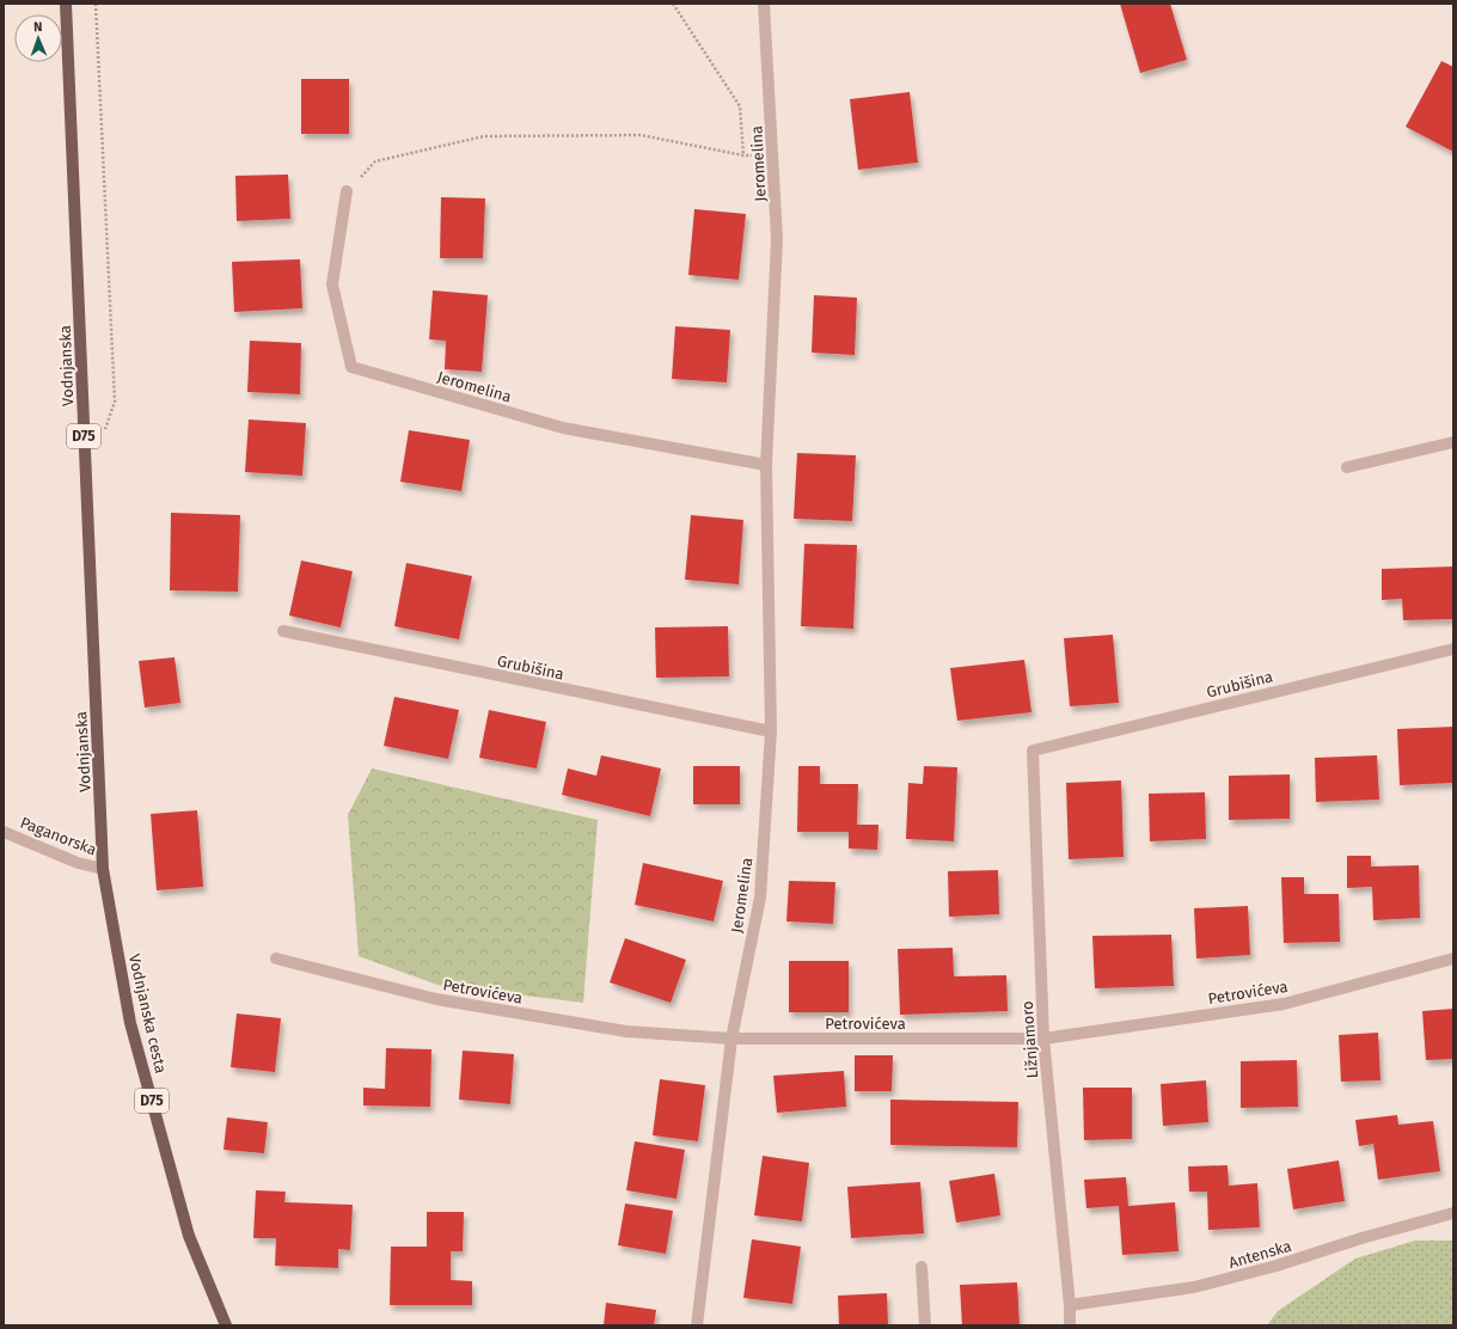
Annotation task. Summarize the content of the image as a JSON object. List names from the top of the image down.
{
  "streets": {
    "main road": ["Vodnjanska", "D75", "Vodnjanska cesta"],
    "street": [
      "Jeromelina",
      "Grubišina",
      "Paganorska",
      "Petrovićeva",
      "Ližnjamoro",
      "Antenska"
    ]
  },
  "crossings": [
    ["Jeromelina", "Grubišina"],
    ["Jeromelina", "Petrovićeva"],
    ["Vodnjanska", "Paganorska"],
    ["Vodnjanska", "Vodnjanska cesta"],
    ["Grubišina", "Ližnjamoro"],
    ["Paganorska", "Vodnjanska cesta"],
    ["Petrovićeva", "Ližnjamoro"],
    ["Ližnjamoro", "Antenska"]
  ],
  "north": "top"
}
